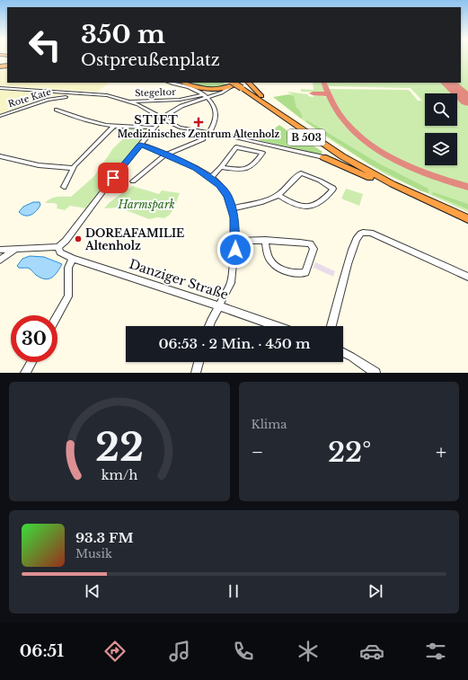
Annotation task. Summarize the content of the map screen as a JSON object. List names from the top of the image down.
{
  "streets": {
    "highway": ["B 503"],
    "street": ["Stegeltor", "Rote Kate", "Danziger Straße"]
  },
  "districts": ["STIFT"],
  "parks": ["Harmspark"],
  "places": {
    "health": ["Medizinisches Zentrum Altenholz"],
    "other": ["DOREAFAMILIE Altenholz"]
  },
  "page": {
    "turn": ["350 m", "Ostpreußenplatz"],
    "limit": "30",
    "trip": "06:53 · 2 Min. · 450 m",
    "tile": "Klima",
    "heat": ["−", "22°", "+"],
    "song": ["93.3 FM", "Musik"],
    "tabs": "06:51",
    "gauge": ["22", "km/h"]
  }
}
